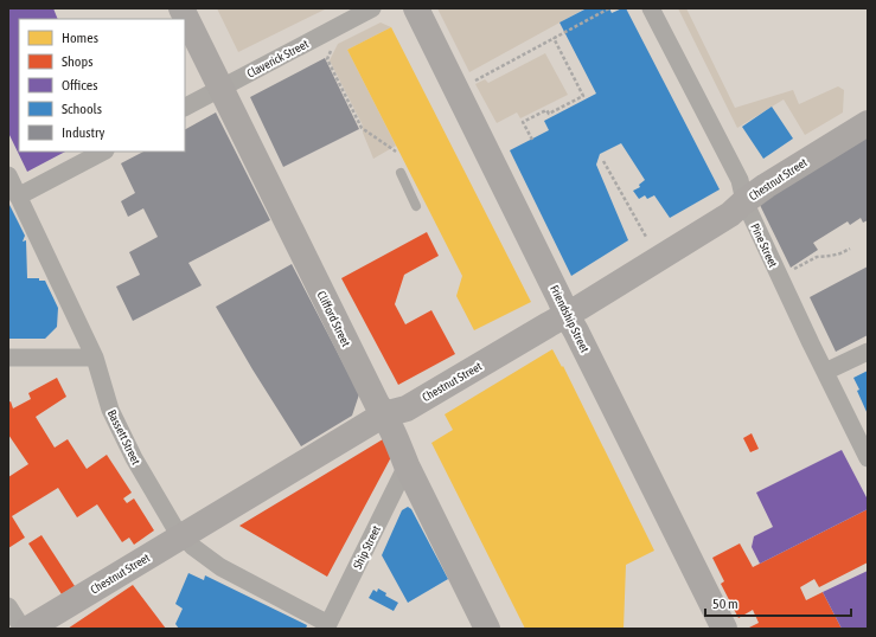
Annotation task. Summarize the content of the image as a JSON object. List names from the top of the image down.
{
  "streets": {
    "street": [
      "Claverick Street",
      "Chestnut Street",
      "Pine Street",
      "Clifford Street",
      "Friendship Street",
      "Bassett Street",
      "Ship Street"
    ]
  },
  "crossings": [
    ["Claverick Street", "Clifford Street"],
    ["Chestnut Street", "Pine Street"],
    ["Chestnut Street", "Clifford Street"],
    ["Chestnut Street", "Friendship Street"],
    ["Chestnut Street", "Bassett Street"],
    ["Clifford Street", "Ship Street"],
    ["Bassett Street", "Ship Street"]
  ],
  "legend": [
    "Homes",
    "Shops",
    "Offices",
    "Schools",
    "Industry"
  ],
  "scale_bar": "50 m"
}
